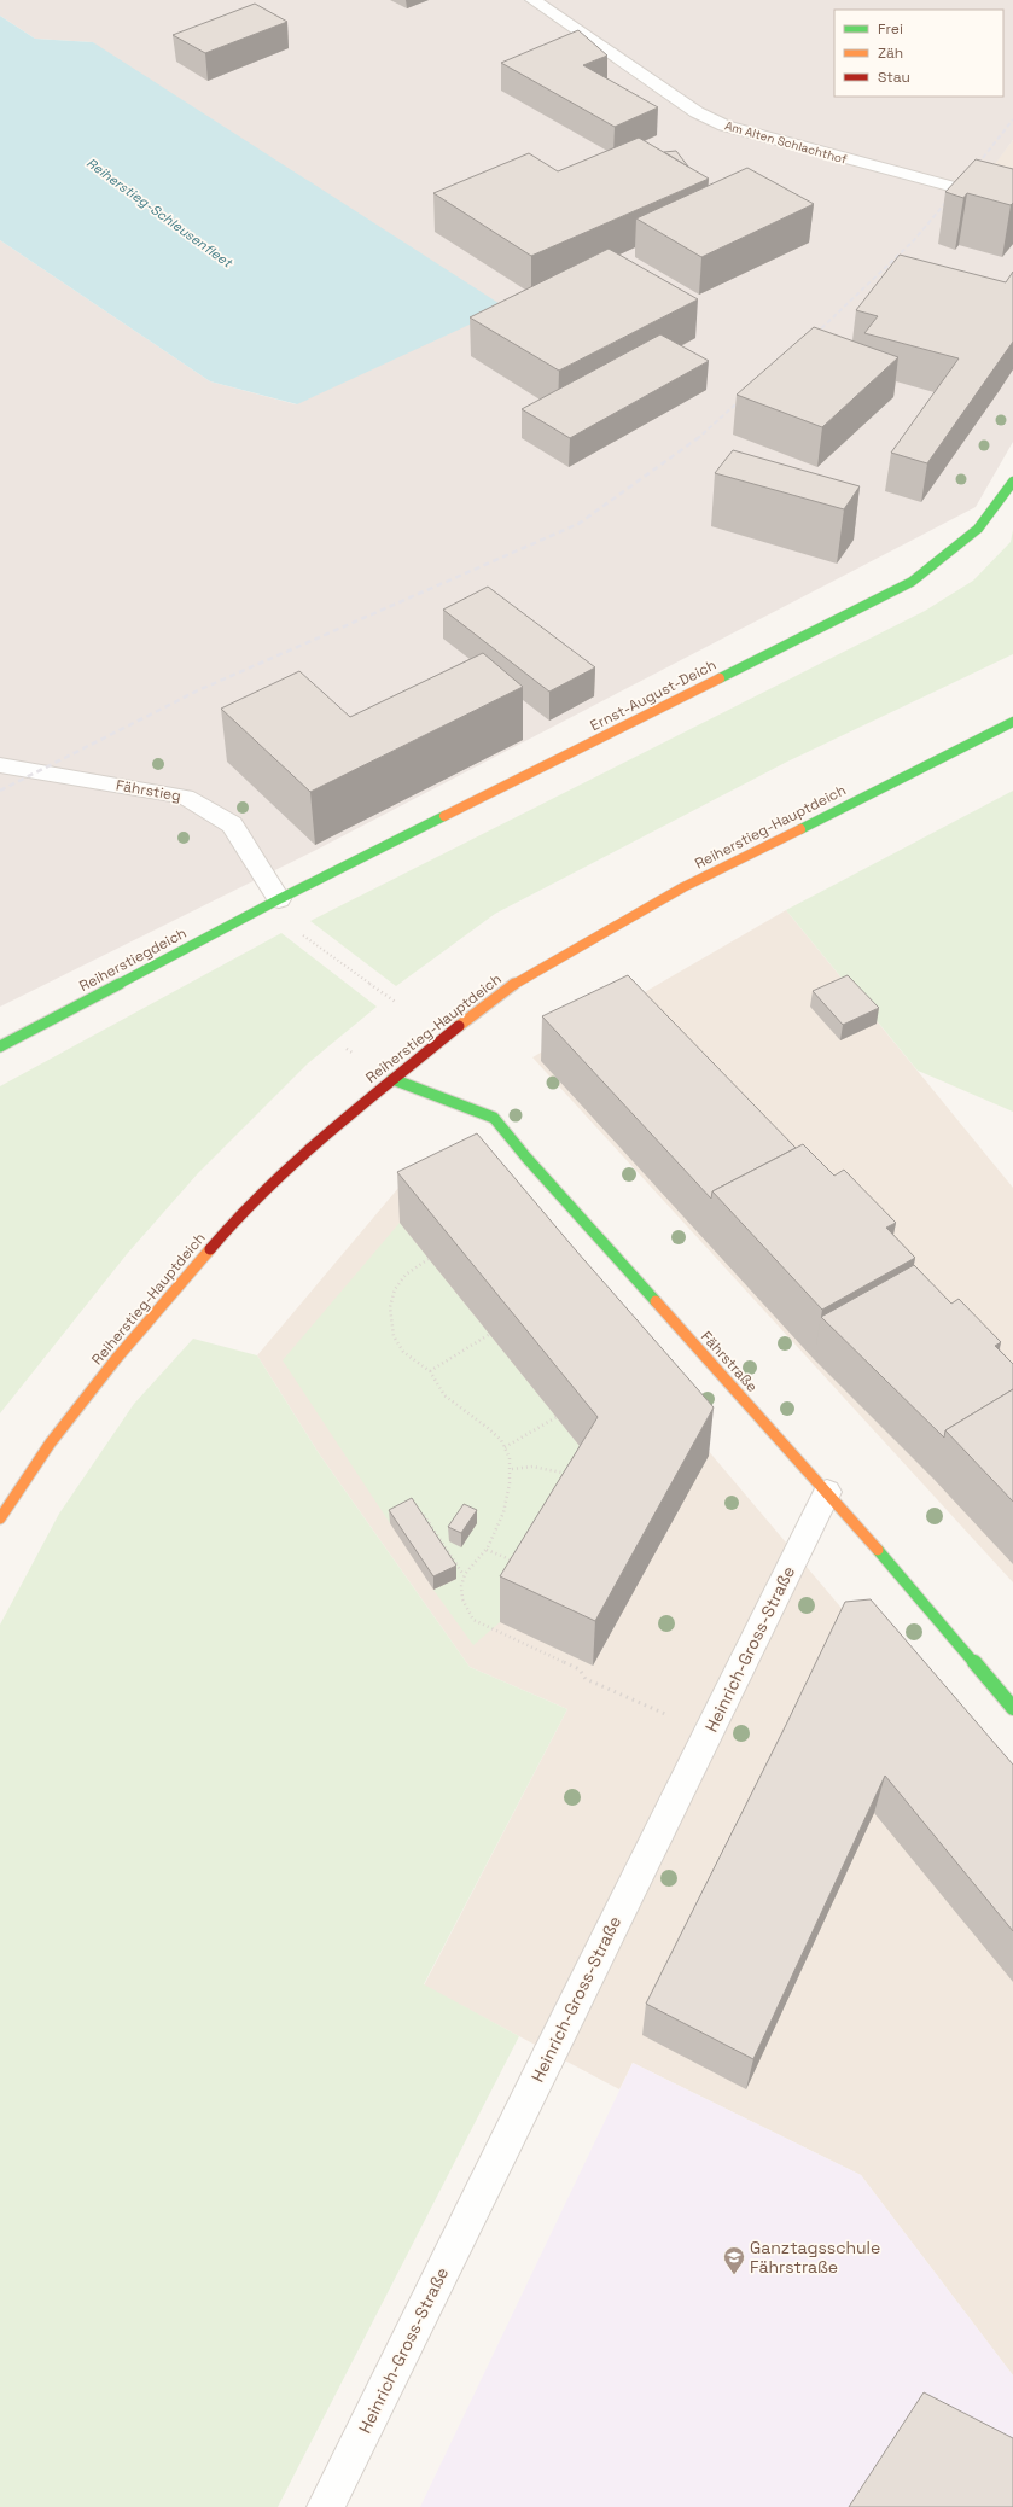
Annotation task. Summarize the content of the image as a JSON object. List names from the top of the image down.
{
  "streets": {
    "street": [
      "Am Alten Schlachthof",
      "Ernst-August-Deich",
      "Fährstieg",
      "Reiherstieg-Hauptdeich",
      "Reiherstiegdeich",
      "Fährstraße",
      "Heinrich-Gross-Straße"
    ]
  },
  "crossings": [
    ["Ernst-August-Deich", "Fährstieg"],
    ["Ernst-August-Deich", "Reiherstiegdeich"],
    ["Fährstieg", "Reiherstiegdeich"],
    ["Reiherstieg-Hauptdeich", "Fährstraße"],
    ["Fährstraße", "Heinrich-Gross-Straße"]
  ],
  "water": ["Reiherstieg-Schleusenfleet"],
  "places": {
    "school or university": ["Ganztagsschule Fährstraße"]
  },
  "legend": ["Frei", "Zäh", "Stau"]
}
